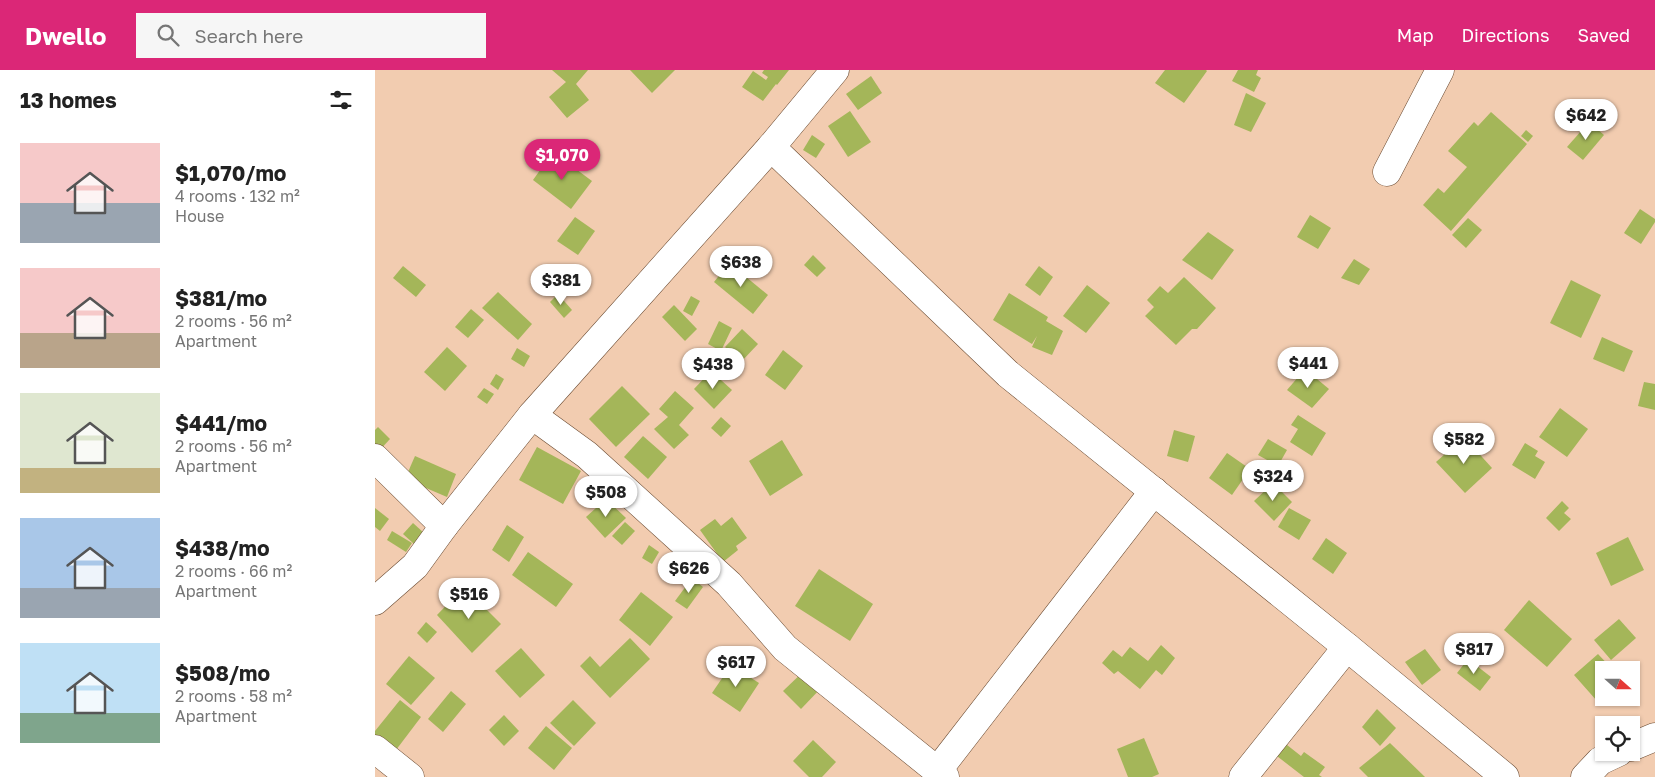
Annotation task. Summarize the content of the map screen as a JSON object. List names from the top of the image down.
{
  "north": "right",
  "page": {
    "header": "Dwello",
    "search": "Search here",
    "nav": ["Map", "Directions", "Saved"],
    "heading": "13 homes",
    "price": [
      "$642",
      "$1,070",
      "$638",
      "$381",
      "$441",
      "$438",
      "$582",
      "$324",
      "$508",
      "$626",
      "$516",
      "$817",
      "$617"
    ],
    "list": [
      {
        "name": "$1,070/mo",
        "note": "4 rooms · 132 m² · House"
      },
      {
        "name": "$381/mo",
        "note": "2 rooms · 56 m² · Apartment"
      },
      {
        "name": "$441/mo",
        "note": "2 rooms · 56 m² · Apartment"
      },
      {
        "name": "$438/mo",
        "note": "2 rooms · 66 m² · Apartment"
      },
      {
        "name": "$508/mo",
        "note": "2 rooms · 58 m² · Apartment"
      }
    ]
  }
}
